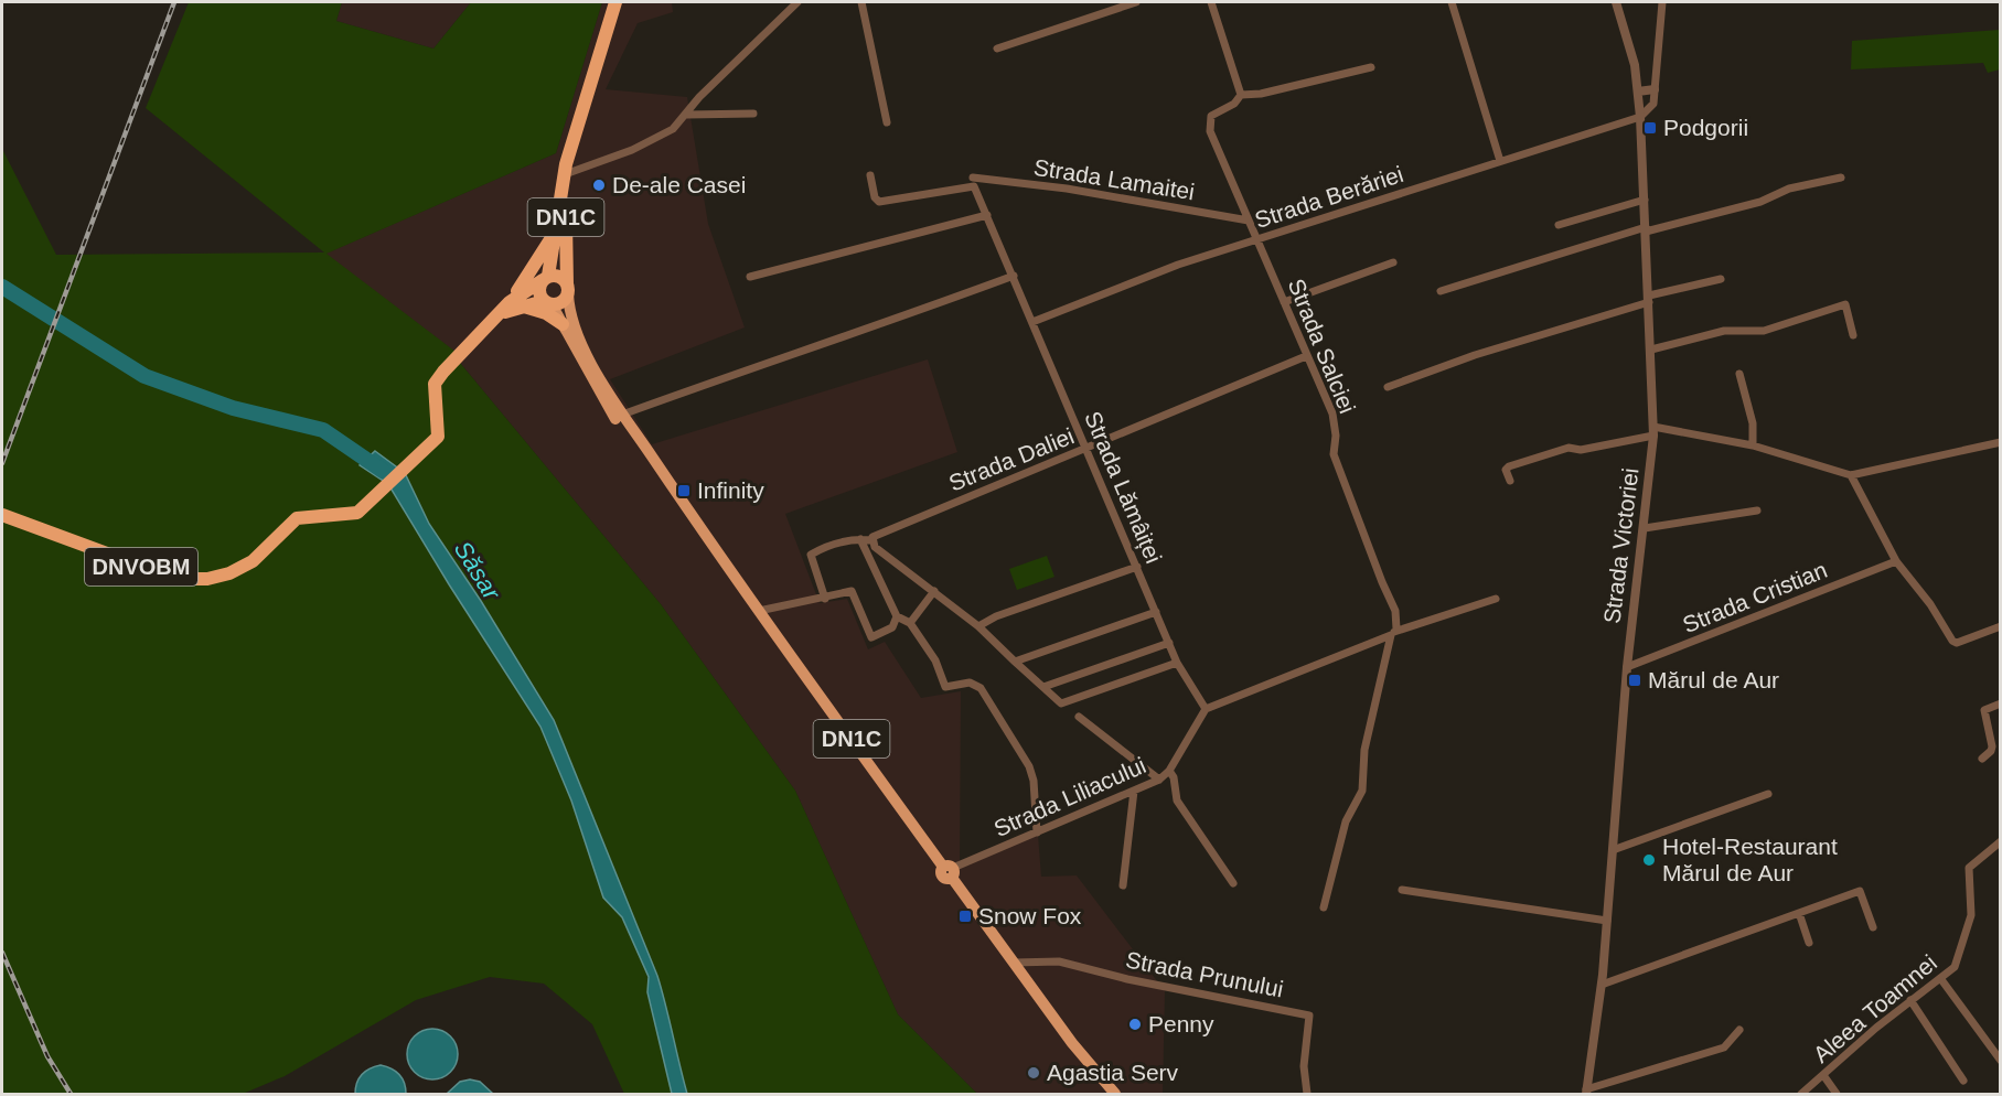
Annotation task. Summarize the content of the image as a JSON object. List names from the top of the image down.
{
  "streets": {
    "highway": ["DN1C", "DNVOBM"],
    "street": [
      "Strada Lamaitei",
      "Strada Berăriei",
      "Strada Salciei",
      "Strada Daliei",
      "Strada Lămâiței",
      "Strada Victoriei",
      "Strada Cristian",
      "Strada Liliacului",
      "Strada Prunului",
      "Aleea Toamnei"
    ]
  },
  "crossings": [
    ["Strada Lamaitei", "Strada Salciei"],
    ["Strada Berăriei", "Strada Salciei"],
    ["Strada Berăriei", "Strada Lămâiței"],
    ["Strada Berăriei", "Strada Victoriei"],
    ["DN1C", "DNVOBM"],
    ["DN1C", "Strada Liliacului"],
    ["DN1C", "Strada Prunului"],
    ["Strada Salciei", "Strada Daliei"],
    ["Strada Daliei", "Strada Lămâiței"],
    ["Strada Lămâiței", "Strada Liliacului"],
    ["Strada Victoriei", "Strada Cristian"]
  ],
  "water": ["Săsar"],
  "places": {
    "transit": [
      "Podgorii",
      "Infinity",
      "Mărul de Aur",
      "Snow Fox"
    ],
    "other": [
      "De-ale Casei",
      "Hotel-Restaurant Mărul de Aur",
      "Penny",
      "Agastia Serv"
    ]
  }
}
